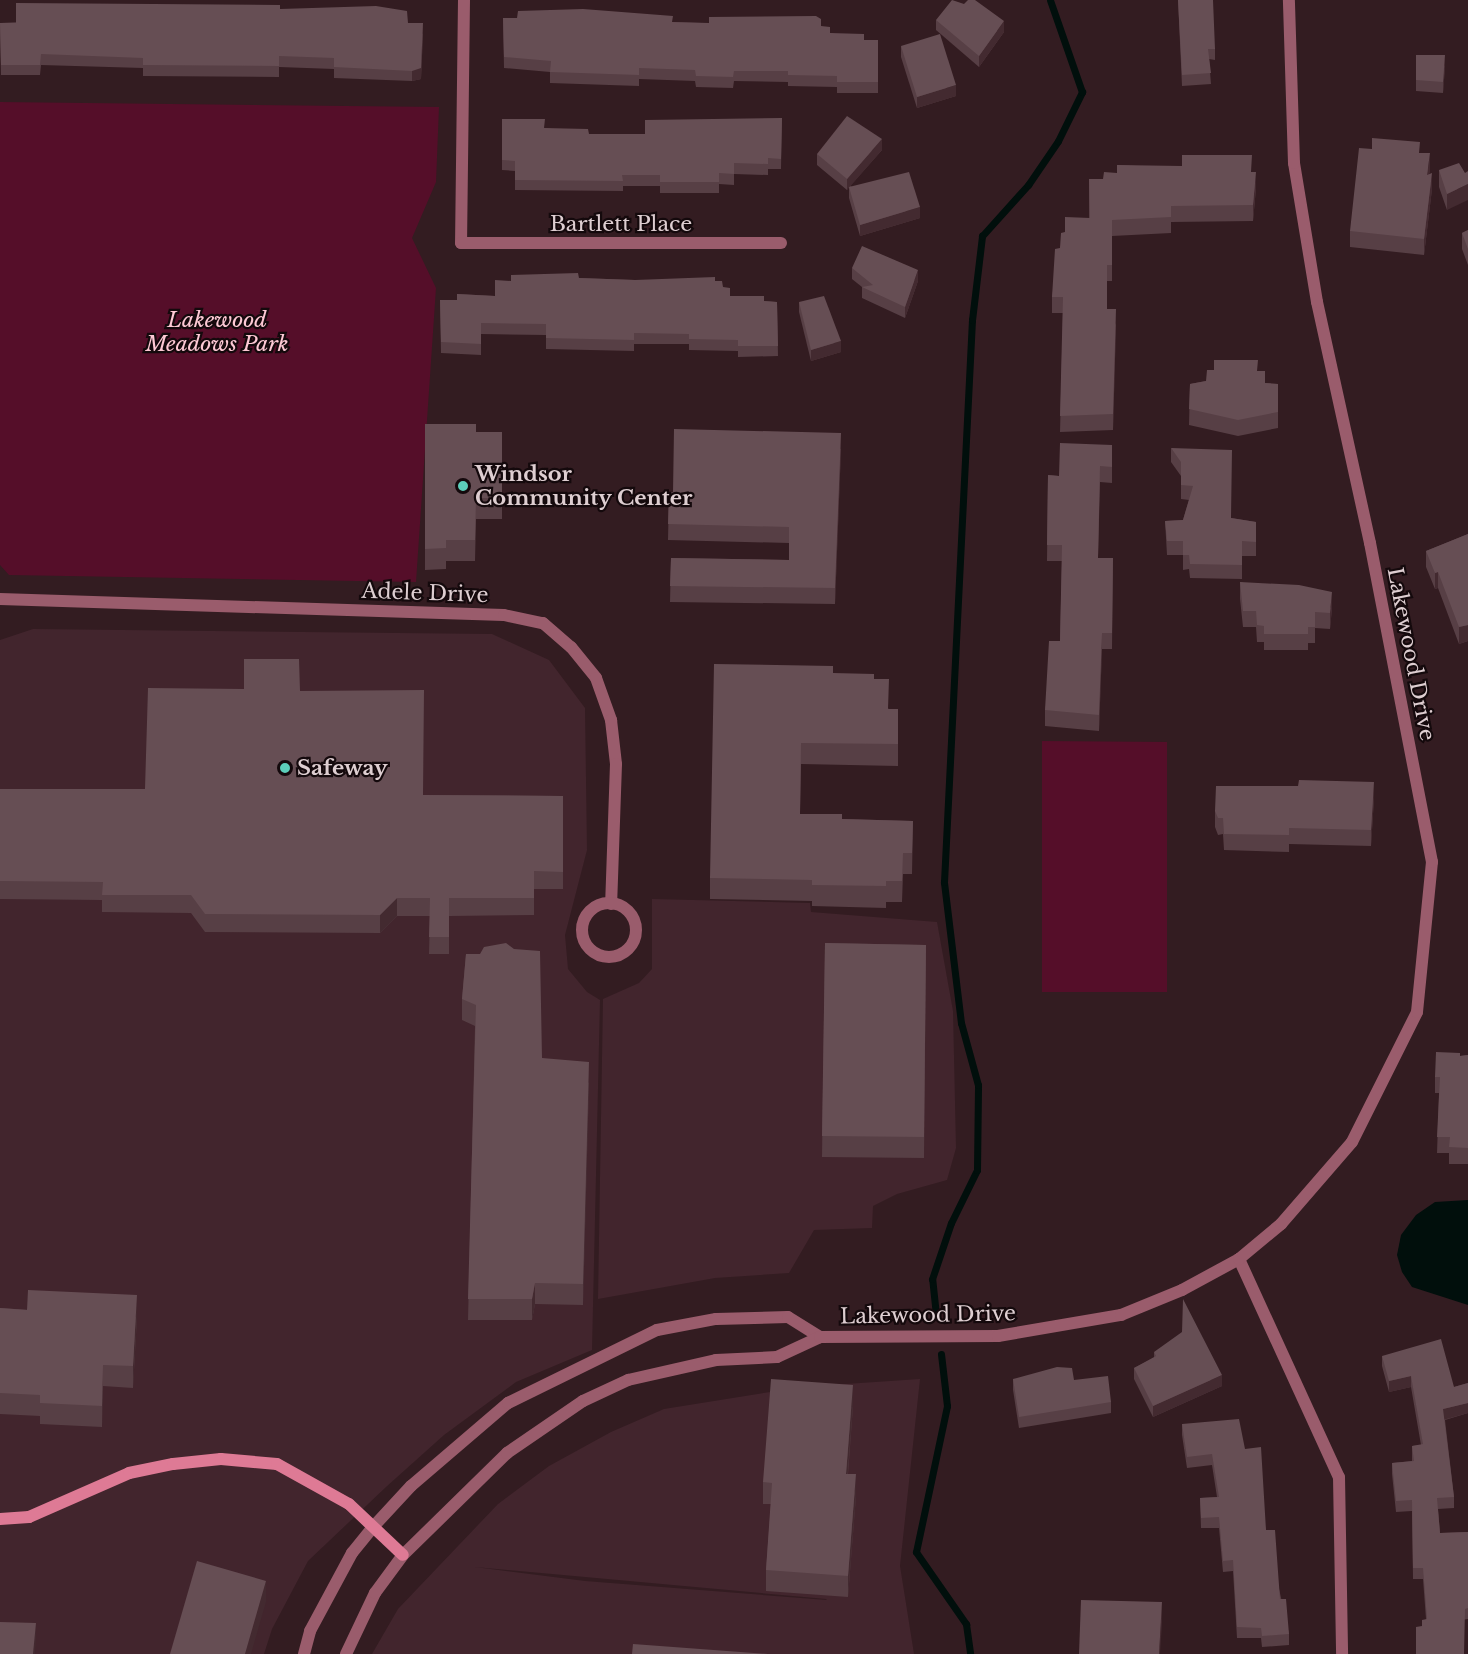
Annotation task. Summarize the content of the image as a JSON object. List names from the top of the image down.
{
  "streets": {
    "street": ["Bartlett Place", "Adele Drive", "Lakewood Drive"]
  },
  "parks": ["Lakewood Meadows Park"],
  "places": ["Windsor Community Center", "Safeway"]
}
